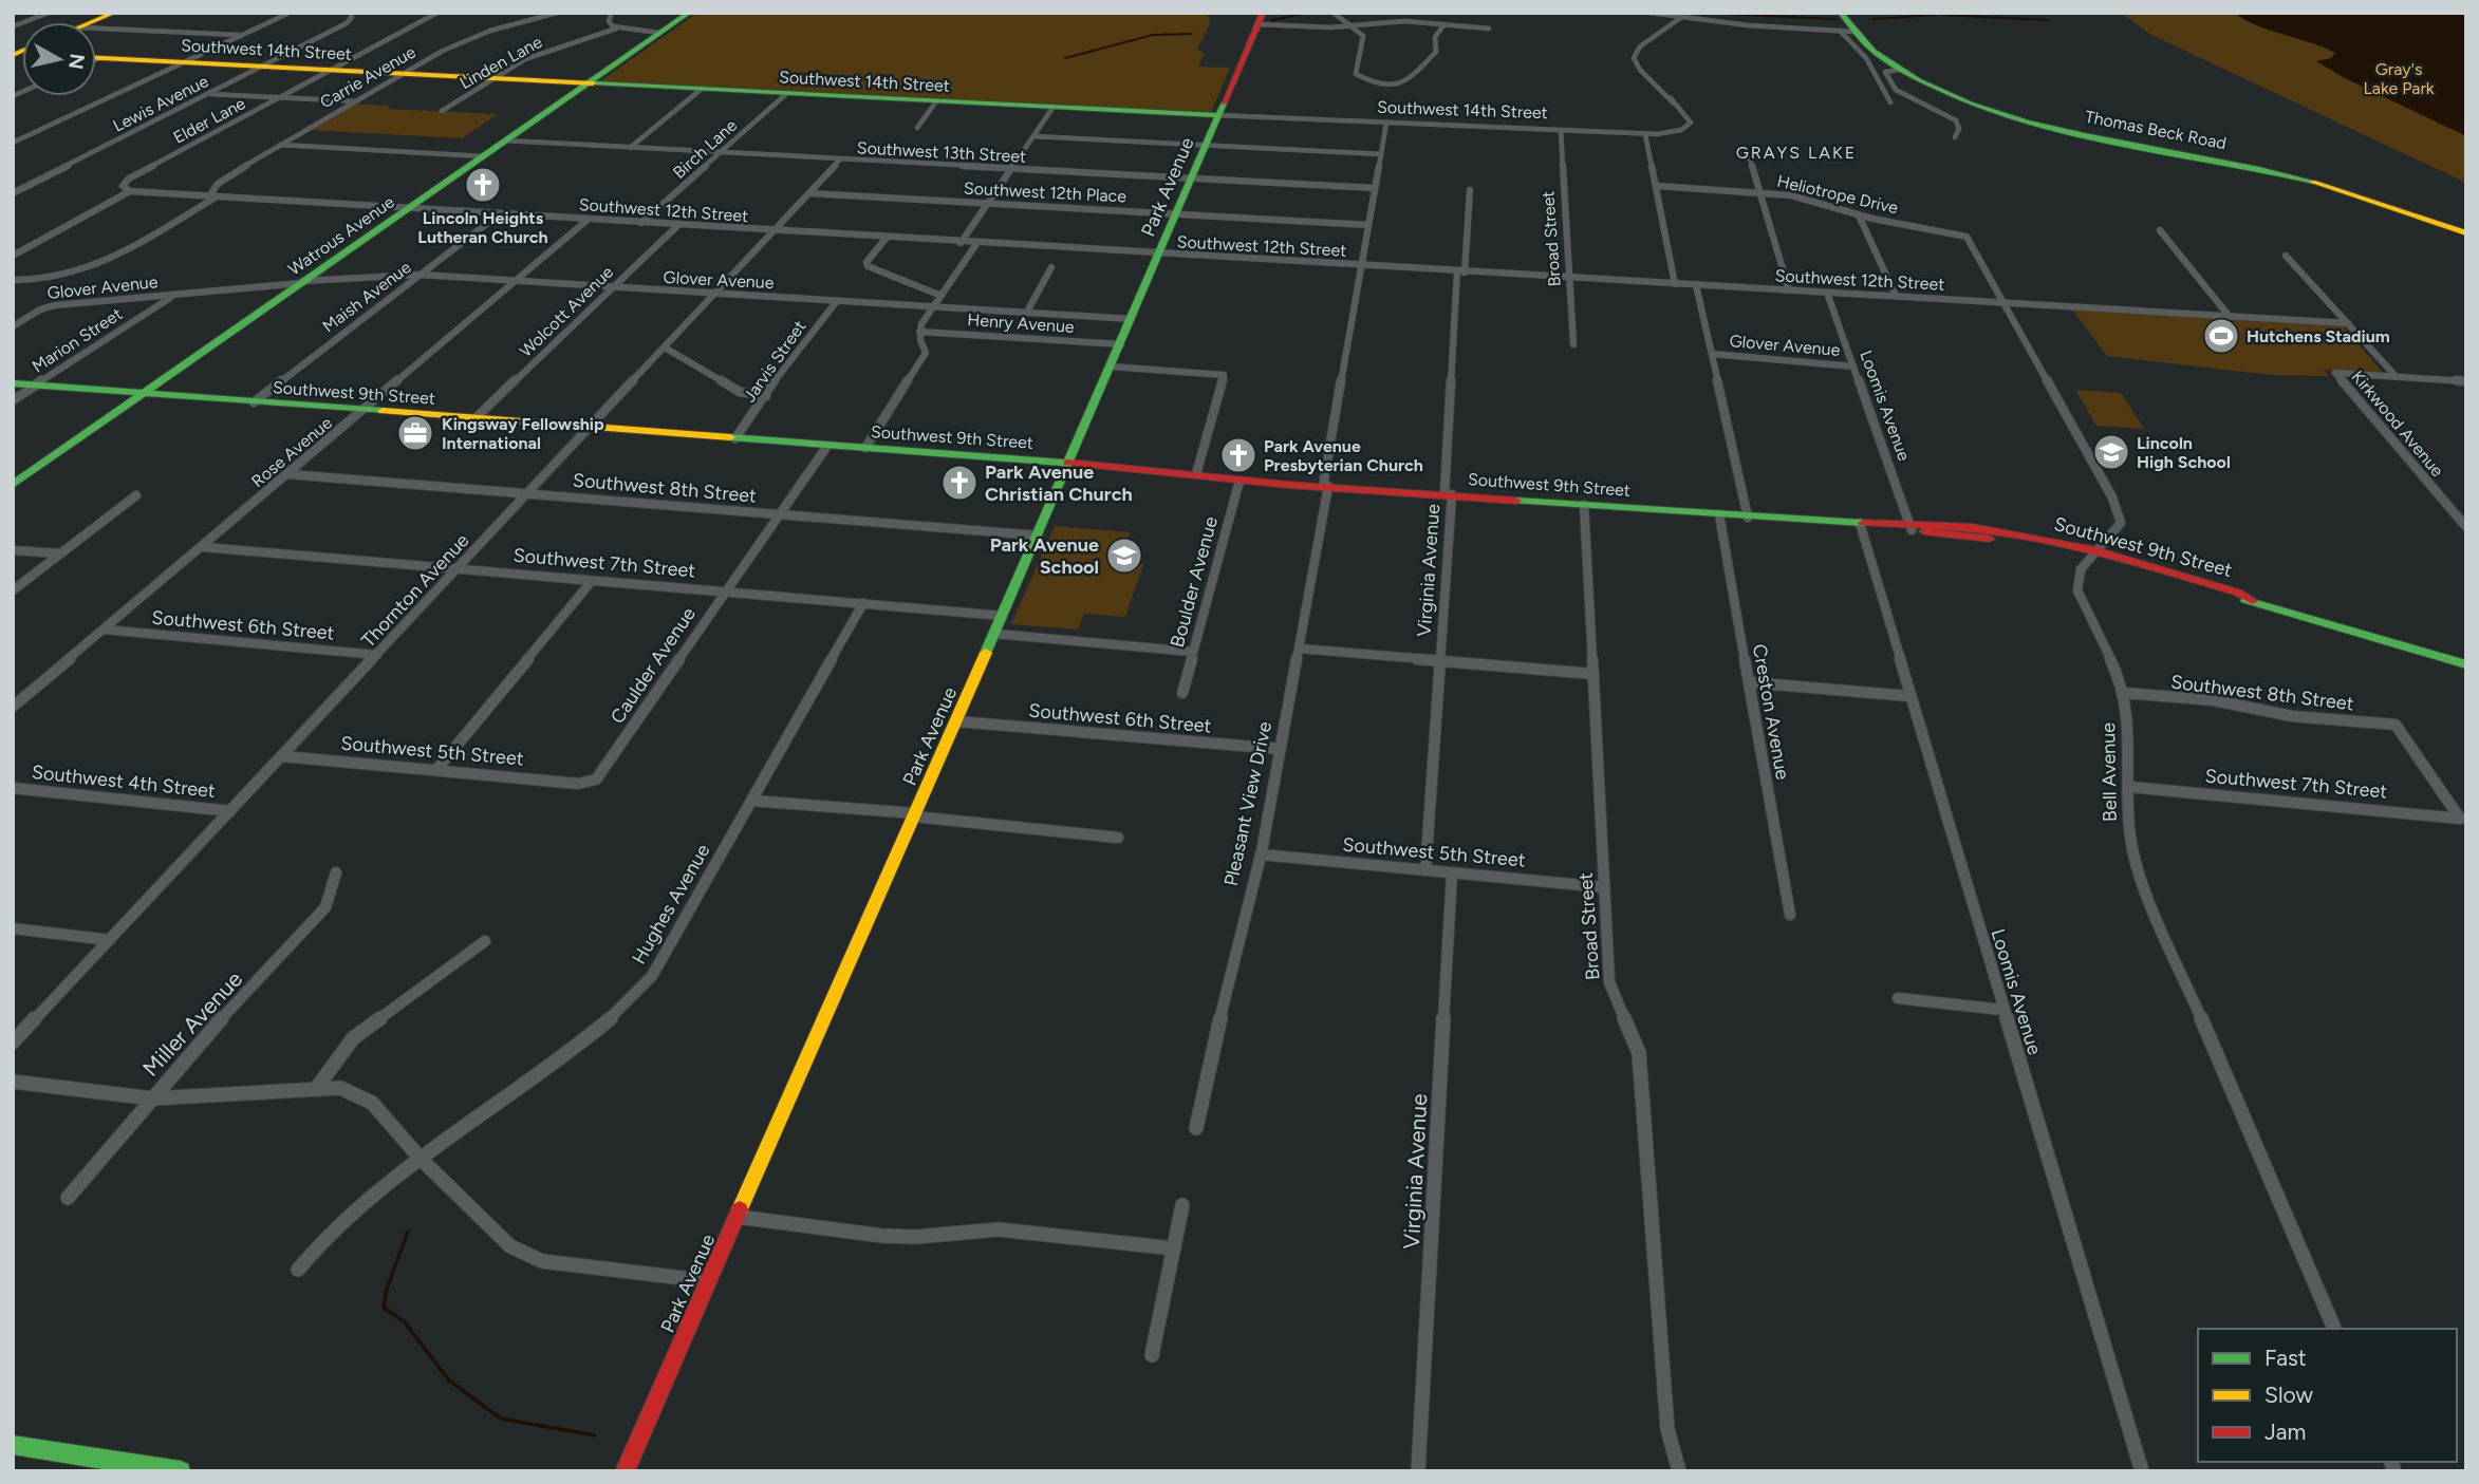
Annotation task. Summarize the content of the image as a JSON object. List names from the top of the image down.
{
  "streets": {
    "street": [
      "Southwest 14th Street",
      "Linden Lane",
      "Carrie Avenue",
      "Lewis Avenue",
      "Elder Lane",
      "Thomas Beck Road",
      "Birch Lane",
      "Southwest 13th Street",
      "Park Avenue",
      "Southwest 12th Place",
      "Heliotrope Drive",
      "Southwest 12th Street",
      "Watrous Avenue",
      "Broad Street",
      "Glover Avenue",
      "Maish Avenue",
      "Wolcott Avenue",
      "Henry Avenue",
      "Marion Street",
      "Jarvis Street",
      "Southwest 9th Street",
      "Loomis Avenue",
      "Kirkwood Avenue",
      "Rose Avenue",
      "Southwest 8th Street",
      "Southwest 7th Street",
      "Virginia Avenue",
      "Boulder Avenue",
      "Thornton Avenue",
      "Southwest 6th Street",
      "Caulder Avenue",
      "Creston Avenue",
      "Southwest 5th Street",
      "Bell Avenue",
      "Southwest 4th Street",
      "Pleasant View Drive",
      "Hughes Avenue",
      "Miller Avenue"
    ]
  },
  "crossings": [
    ["Southwest 14th Street", "Linden Lane"],
    ["Southwest 14th Street", "Carrie Avenue"],
    ["Southwest 14th Street", "Lewis Avenue"],
    ["Southwest 14th Street", "Elder Lane"],
    ["Southwest 14th Street", "Birch Lane"],
    ["Southwest 14th Street", "Park Avenue"],
    ["Southwest 14th Street", "Watrous Avenue"],
    ["Southwest 14th Street", "Broad Street"],
    ["Southwest 14th Street", "Pleasant View Drive"],
    ["Carrie Avenue", "Southwest 12th Street"],
    ["Elder Lane", "Southwest 12th Street"],
    ["Birch Lane", "Southwest 13th Street"],
    ["Birch Lane", "Southwest 12th Street"],
    ["Southwest 13th Street", "Park Avenue"],
    ["Southwest 13th Street", "Watrous Avenue"],
    ["Southwest 13th Street", "Thornton Avenue"],
    ["Southwest 13th Street", "Pleasant View Drive"],
    ["Park Avenue", "Southwest 12th Place"],
    ["Park Avenue", "Southwest 12th Street"],
    ["Park Avenue", "Glover Avenue"],
    ["Park Avenue", "Henry Avenue"],
    ["Park Avenue", "Southwest 9th Street"],
    ["Park Avenue", "Southwest 8th Street"],
    ["Park Avenue", "Southwest 7th Street"],
    ["Park Avenue", "Southwest 6th Street"],
    ["Southwest 12th Place", "Thornton Avenue"],
    ["Southwest 12th Place", "Pleasant View Drive"],
    ["Heliotrope Drive", "Bell Avenue"],
    ["Southwest 12th Street", "Watrous Avenue"],
    ["Southwest 12th Street", "Broad Street"],
    ["Southwest 12th Street", "Maish Avenue"],
    ["Southwest 12th Street", "Wolcott Avenue"],
    ["Southwest 12th Street", "Loomis Avenue"],
    ["Southwest 12th Street", "Rose Avenue"],
    ["Southwest 12th Street", "Virginia Avenue"],
    ["Southwest 12th Street", "Thornton Avenue"],
    ["Southwest 12th Street", "Bell Avenue"],
    ["Southwest 12th Street", "Pleasant View Drive"],
    ["Watrous Avenue", "Glover Avenue"],
    ["Watrous Avenue", "Southwest 9th Street"],
    ["Broad Street", "Southwest 9th Street"],
    ["Broad Street", "Southwest 5th Street"],
    ["Glover Avenue", "Maish Avenue"],
    ["Glover Avenue", "Wolcott Avenue"],
    ["Glover Avenue", "Marion Street"],
    ["Glover Avenue", "Jarvis Street"],
    ["Glover Avenue", "Loomis Avenue"],
    ["Glover Avenue", "Rose Avenue"],
    ["Glover Avenue", "Thornton Avenue"],
    ["Maish Avenue", "Southwest 9th Street"],
    ["Wolcott Avenue", "Southwest 9th Street"],
    ["Marion Street", "Southwest 9th Street"],
    ["Jarvis Street", "Southwest 9th Street"],
    ["Southwest 9th Street", "Loomis Avenue"],
    ["Southwest 9th Street", "Rose Avenue"],
    ["Southwest 9th Street", "Virginia Avenue"],
    ["Southwest 9th Street", "Boulder Avenue"],
    ["Southwest 9th Street", "Thornton Avenue"],
    ["Southwest 9th Street", "Caulder Avenue"],
    ["Southwest 9th Street", "Creston Avenue"],
    ["Southwest 9th Street", "Bell Avenue"],
    ["Southwest 9th Street", "Pleasant View Drive"],
    ["Rose Avenue", "Southwest 8th Street"],
    ["Rose Avenue", "Southwest 7th Street"],
    ["Rose Avenue", "Southwest 6th Street"],
    ["Southwest 8th Street", "Southwest 7th Street"],
    ["Southwest 8th Street", "Thornton Avenue"],
    ["Southwest 8th Street", "Caulder Avenue"],
    ["Southwest 8th Street", "Bell Avenue"],
    ["Southwest 7th Street", "Thornton Avenue"],
    ["Southwest 7th Street", "Caulder Avenue"],
    ["Southwest 7th Street", "Bell Avenue"],
    ["Southwest 7th Street", "Hughes Avenue"],
    ["Virginia Avenue", "Southwest 5th Street"],
    ["Thornton Avenue", "Southwest 6th Street"],
    ["Thornton Avenue", "Southwest 5th Street"],
    ["Thornton Avenue", "Southwest 4th Street"],
    ["Southwest 6th Street", "Pleasant View Drive"],
    ["Caulder Avenue", "Southwest 5th Street"],
    ["Southwest 5th Street", "Pleasant View Drive"]
  ],
  "districts": ["GRAYS LAKE"],
  "parks": ["Gray's Lake Park"],
  "places": {
    "church": ["Lincoln Heights Lutheran Church", "Park Avenue Presbyterian Church", "Park Avenue Christian Church"],
    "sports": ["Hutchens Stadium"],
    "office": ["Kingsway Fellowship International"],
    "school or university": ["Lincoln High School", "Park Avenue School"]
  },
  "legend": ["Fast", "Slow", "Jam"],
  "north": "right"
}
